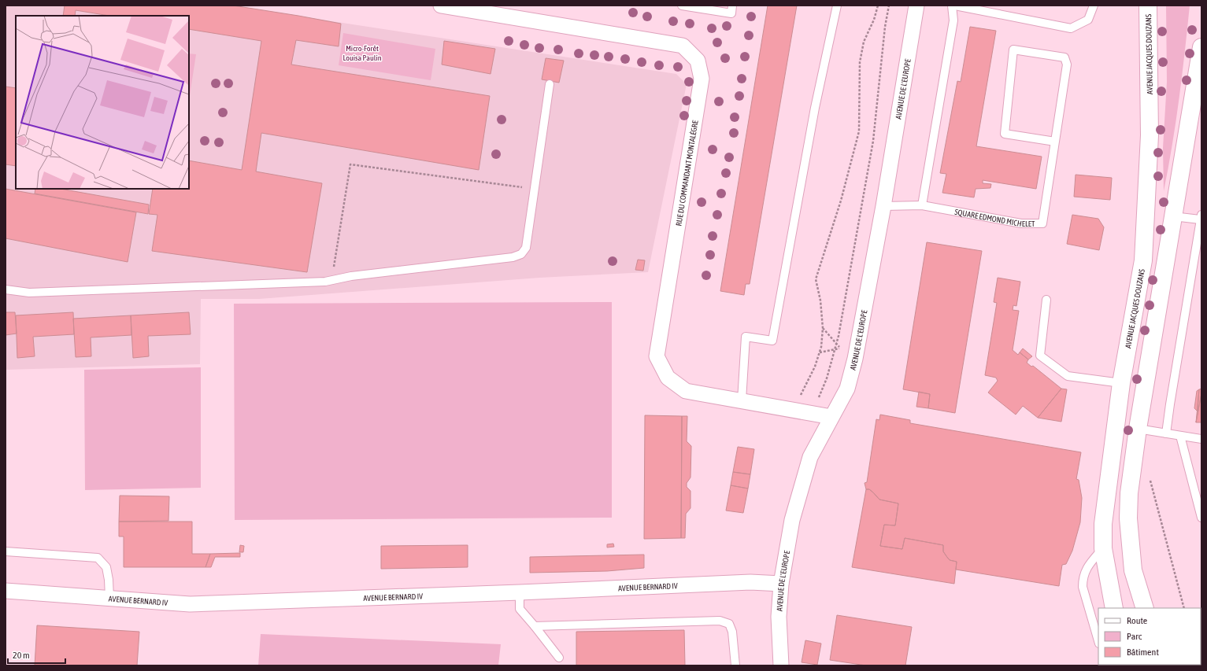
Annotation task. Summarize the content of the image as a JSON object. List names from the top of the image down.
{
  "streets": {
    "main road": ["AVENUE JACQUES DOUZANS"],
    "street": ["AVENUE DE L'EUROPE", "RUE DU COMMANDANT MONTALÈGRE", "AVENUE BERNARD IV"],
    "lane": ["SQUARE EDMOND MICHELET"]
  },
  "crossings": [
    ["AVENUE DE L'EUROPE", "RUE DU COMMANDANT MONTALÈGRE"],
    ["AVENUE DE L'EUROPE", "SQUARE EDMOND MICHELET"],
    ["AVENUE DE L'EUROPE", "AVENUE BERNARD IV"]
  ],
  "parks": ["Micro-Forêt Louisa Paulin"],
  "legend": ["Route", "Parc", "Bâtiment"],
  "scale_bar": "20 m"
}
